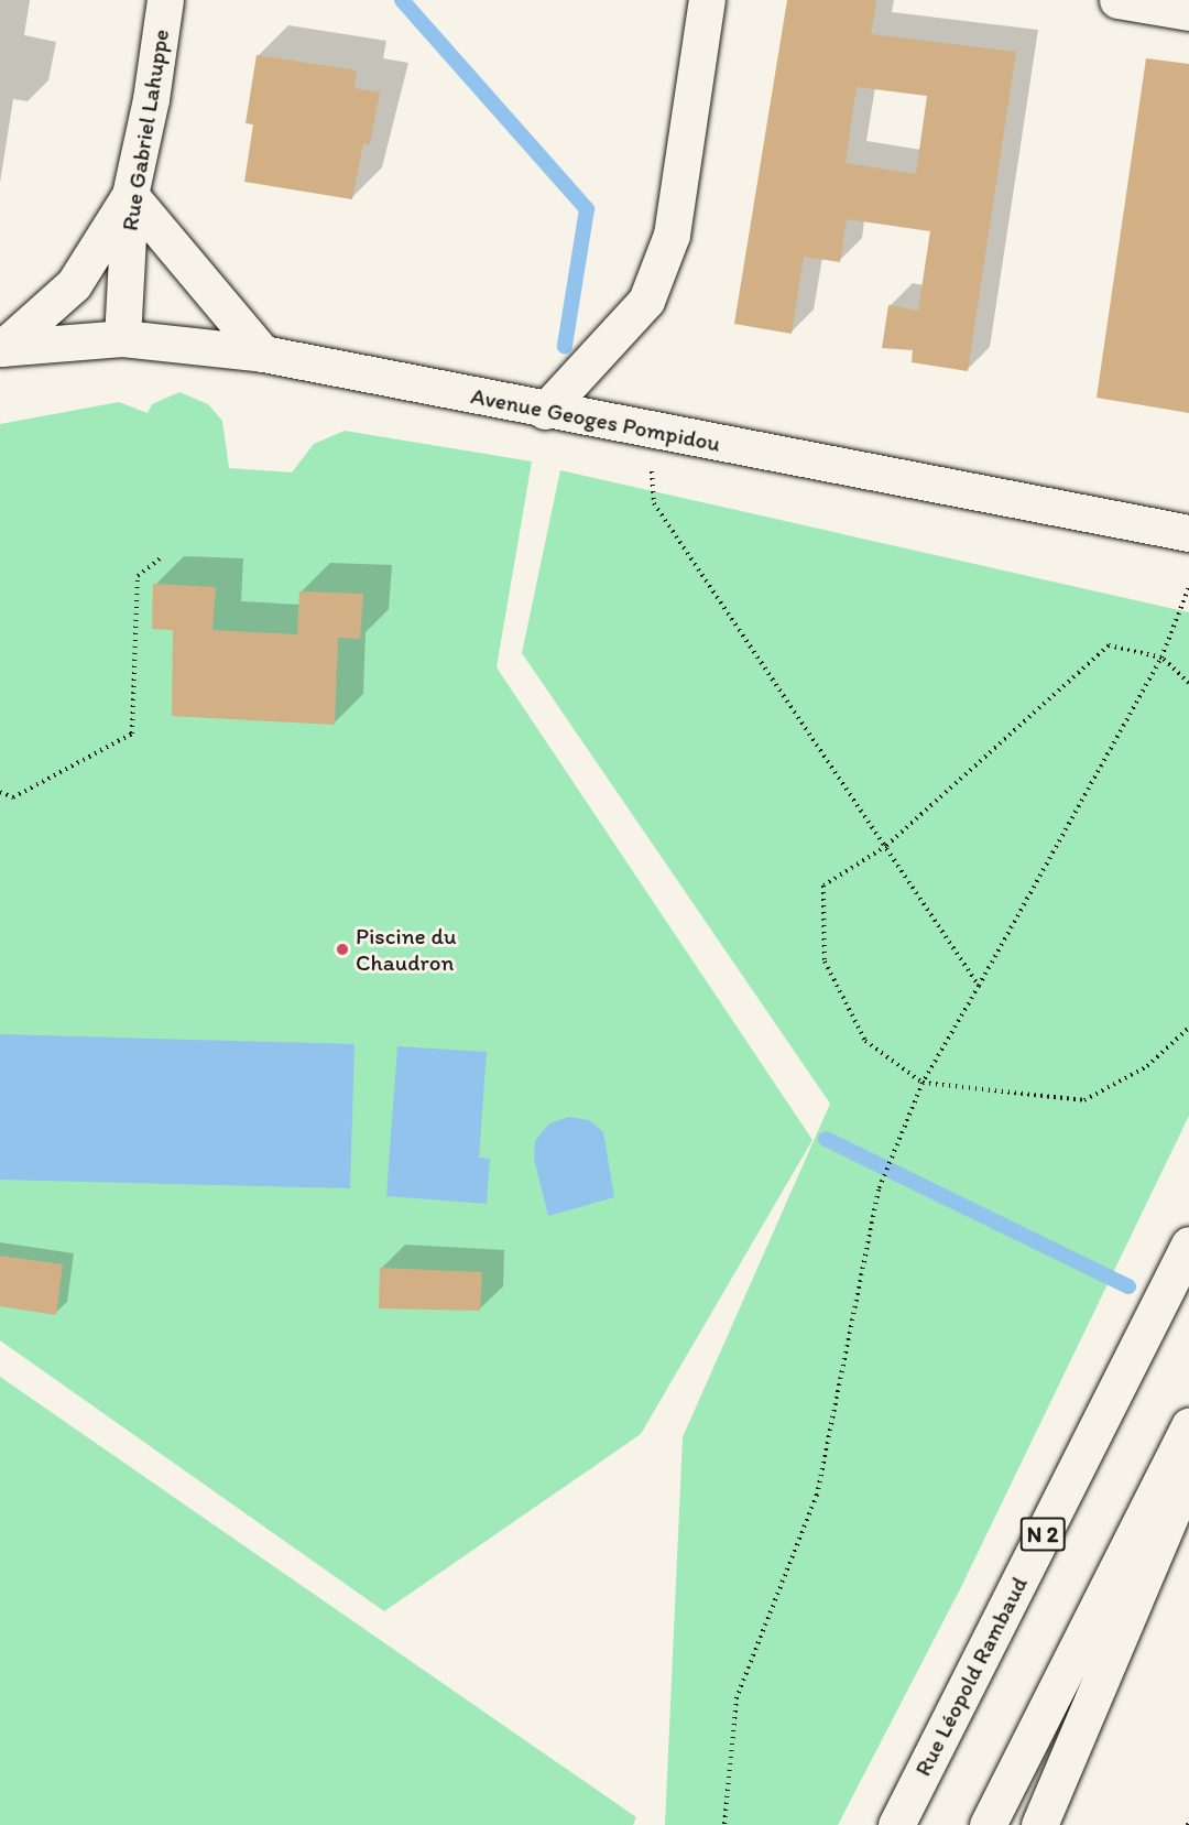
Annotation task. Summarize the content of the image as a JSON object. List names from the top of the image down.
{
  "streets": {
    "main road": [
      "Rue Gabriel Lahuppe",
      "Avenue Geoges Pompidou",
      "N 2",
      "Rue Léopold Rambaud"
    ]
  },
  "crossings": [
    ["Rue Gabriel Lahuppe", "Avenue Geoges Pompidou"]
  ],
  "places": ["Piscine du Chaudron"]
}
